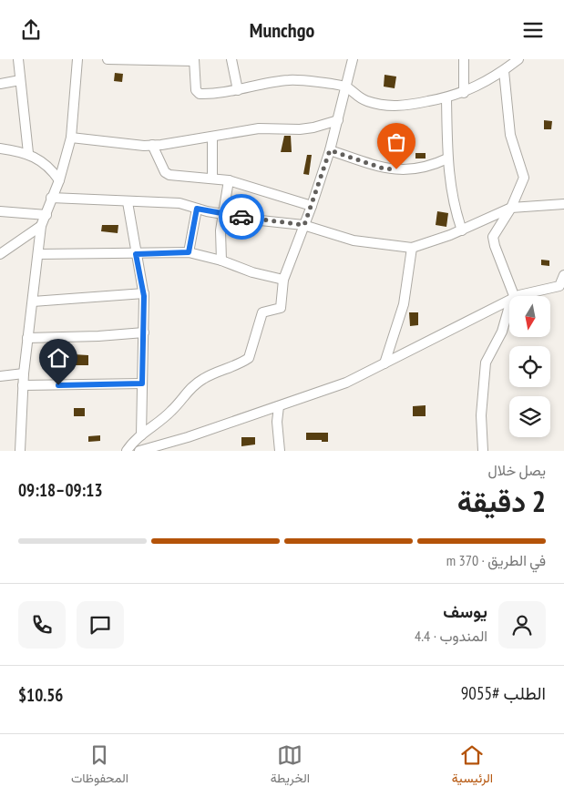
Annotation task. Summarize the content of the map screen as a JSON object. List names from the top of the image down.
{
  "north": "bottom",
  "page": {
    "header": "Munchgo",
    "heading": ["2 دقيقة", "يصل خلال", "09:13–09:18"],
    "panel": [
      "يوسف",
      "المندوب · 4.4",
      "الطلب #9055",
      "$10.56"
    ],
    "bar": "في الطريق · 370 m",
    "tabs": ["الرئيسية", "الخريطة", "المحفوظات"]
  }
}
